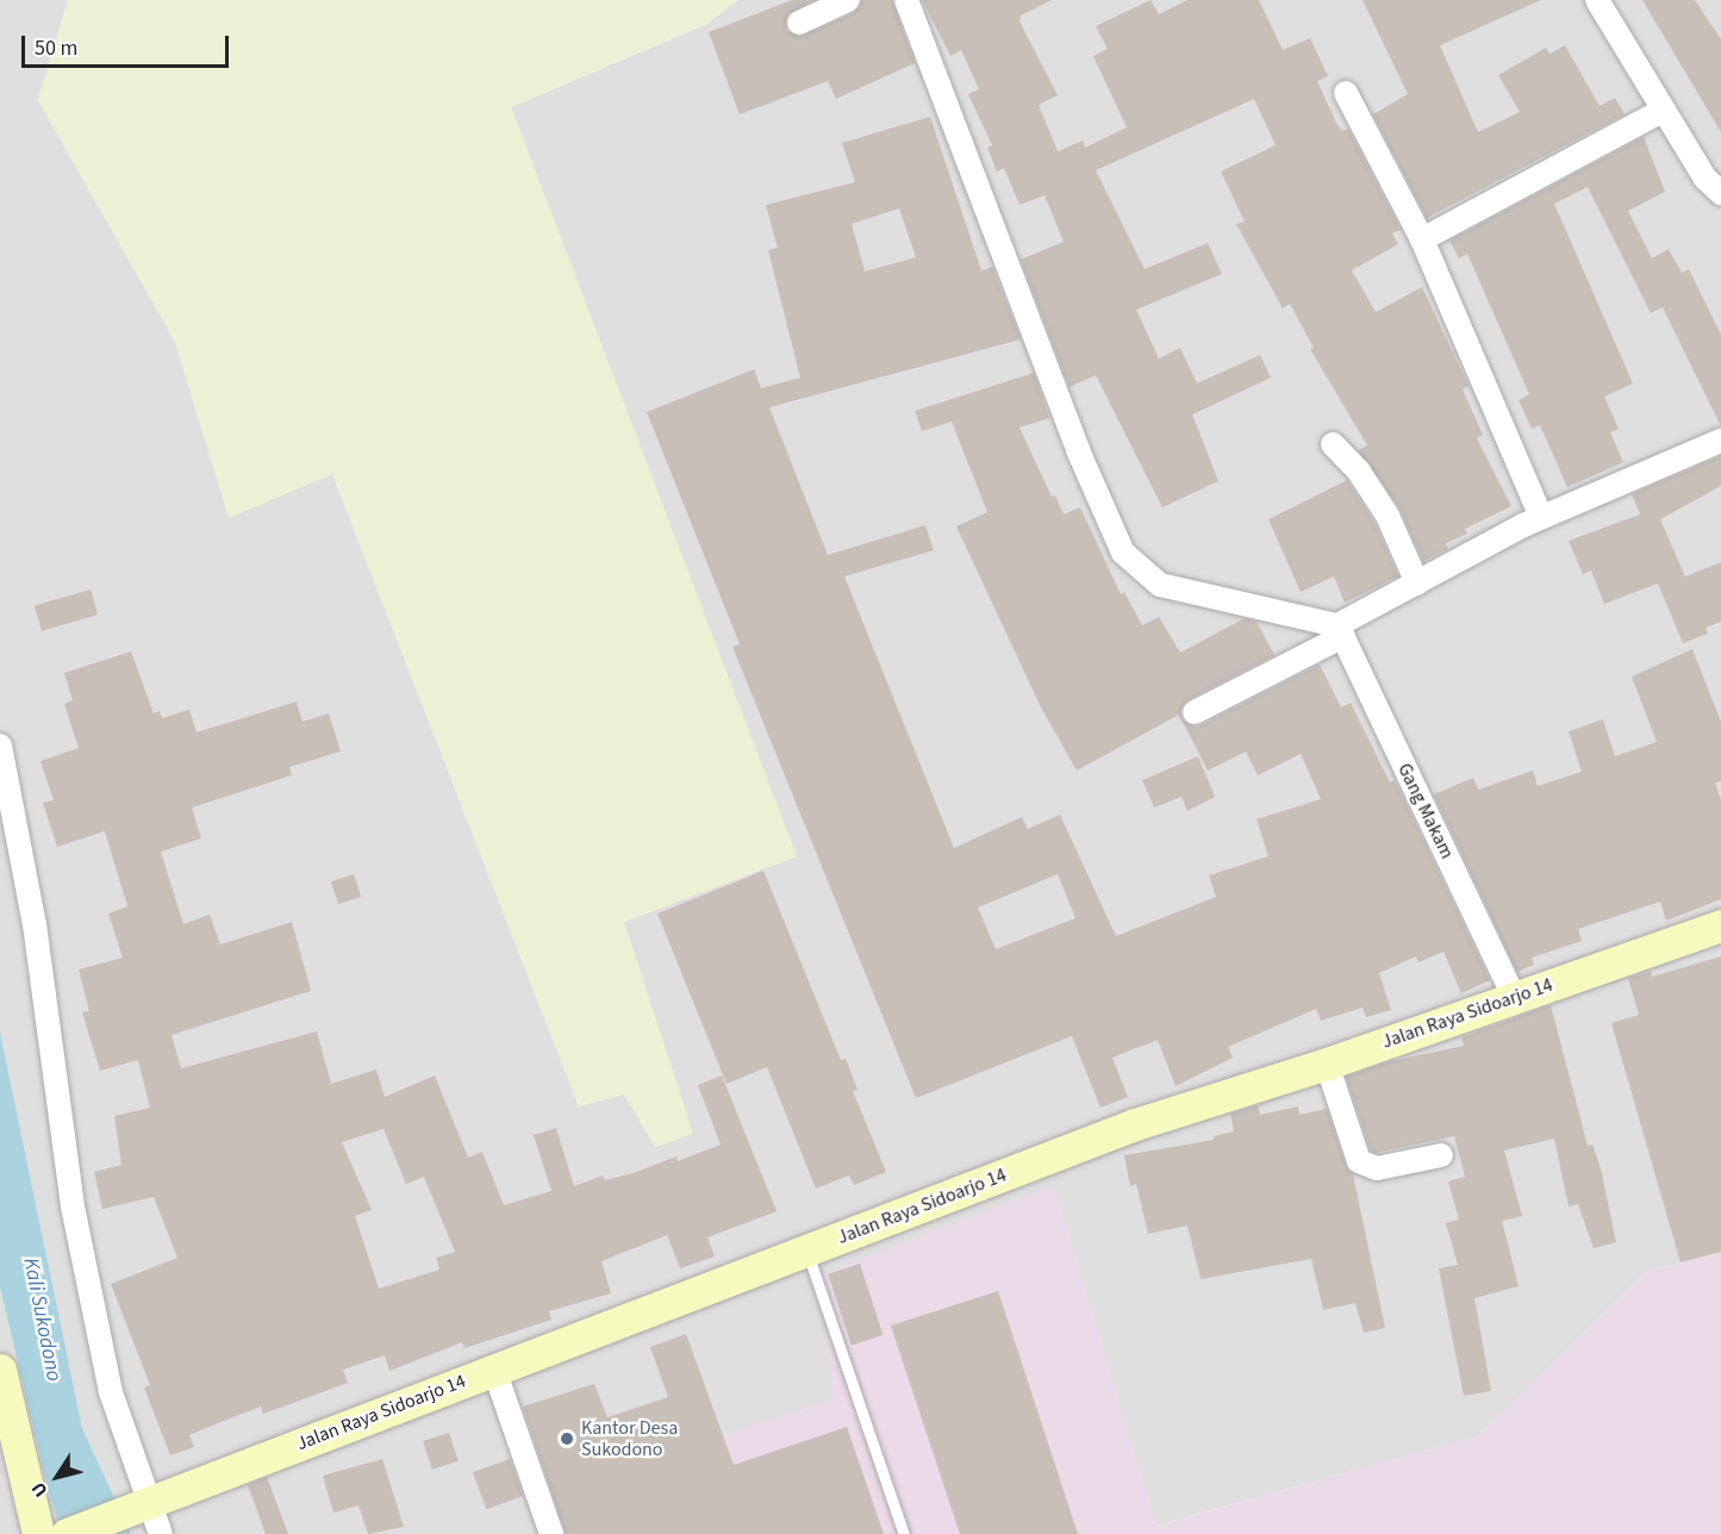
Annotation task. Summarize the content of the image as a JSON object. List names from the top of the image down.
{
  "streets": {
    "main road": ["Jalan Raya Sidoarjo 14"],
    "street": ["Gang Makam"]
  },
  "crossings": [
    ["Gang Makam", "Jalan Raya Sidoarjo 14"]
  ],
  "water": ["Kali Sukodono"],
  "places": ["Kantor Desa Sukodono"],
  "scale_bar": "50 m",
  "north": "bottom left"
}
